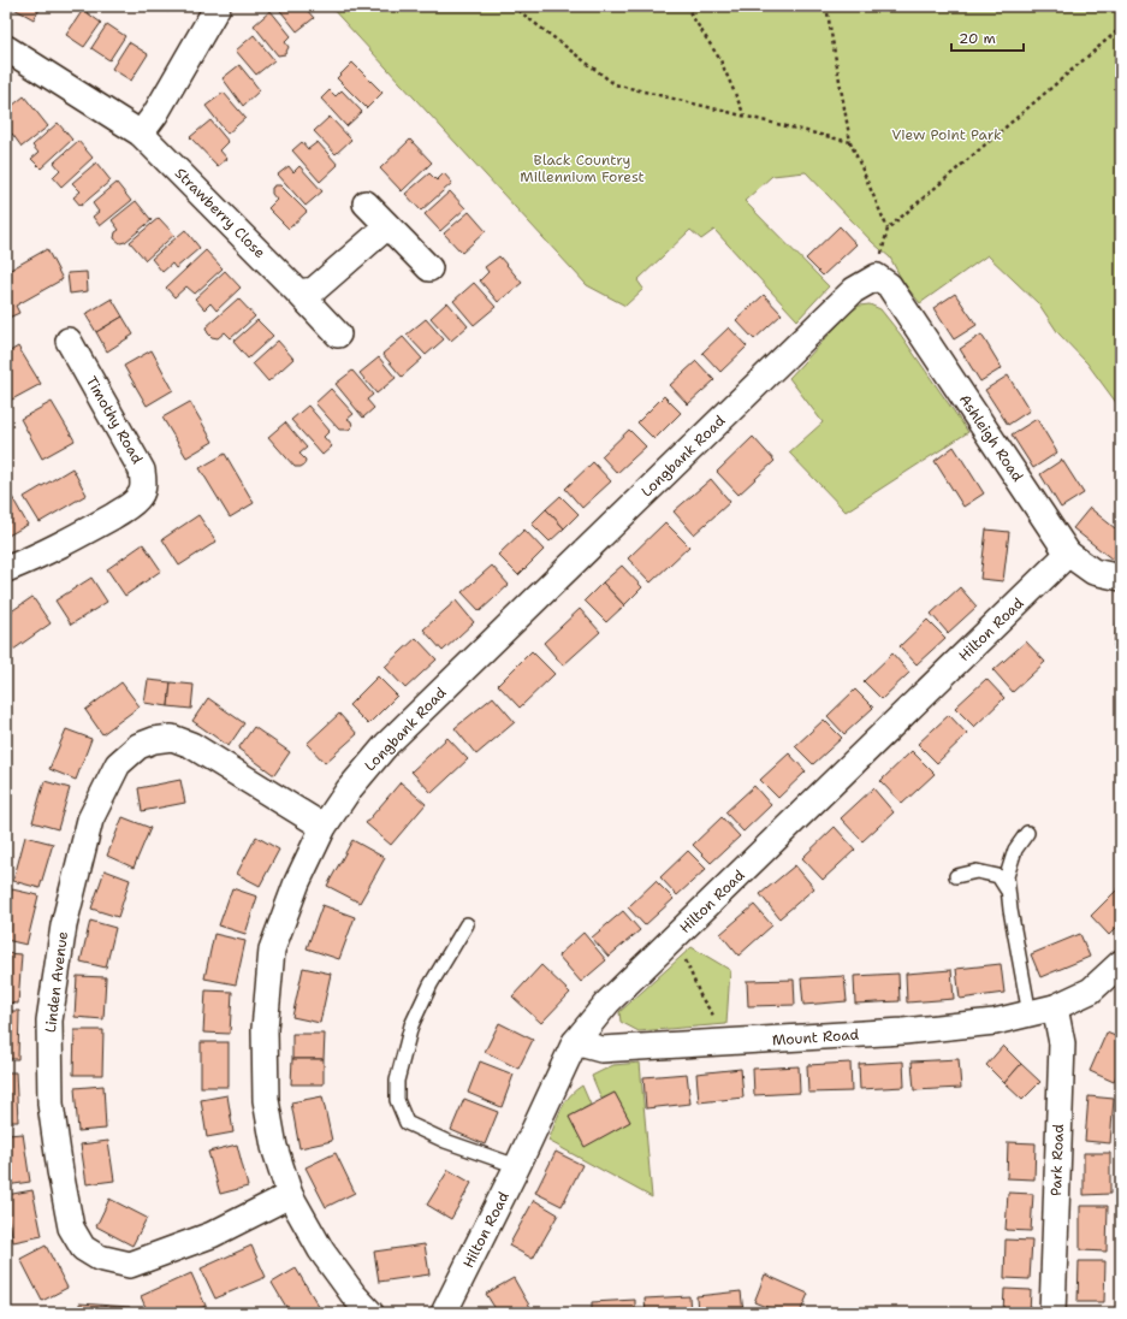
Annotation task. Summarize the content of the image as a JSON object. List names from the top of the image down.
{
  "streets": {
    "street": [
      "Strawberry Close",
      "Timothy Road",
      "Ashleigh Road",
      "Longbank Road",
      "Hilton Road",
      "Linden Avenue",
      "Mount Road",
      "Park Road"
    ]
  },
  "crossings": [
    ["Ashleigh Road", "Longbank Road"],
    ["Ashleigh Road", "Hilton Road"],
    ["Longbank Road", "Linden Avenue"],
    ["Hilton Road", "Mount Road"],
    ["Mount Road", "Park Road"]
  ],
  "parks": ["View Point Park", "Black Country Millennium Forest"],
  "scale_bar": "20 m"
}
